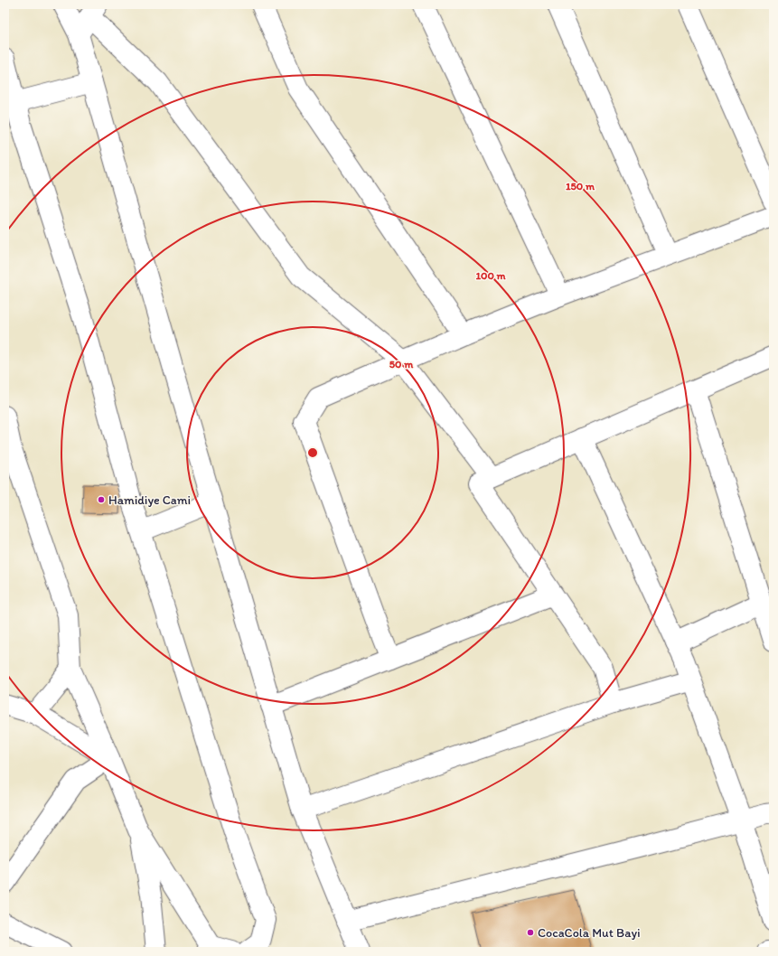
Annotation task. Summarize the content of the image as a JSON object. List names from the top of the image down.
{
  "places": ["Hamidiye Cami", "CocaCola Mut Bayi"],
  "rings": ["150 m", "100 m", "50 m"]
}
